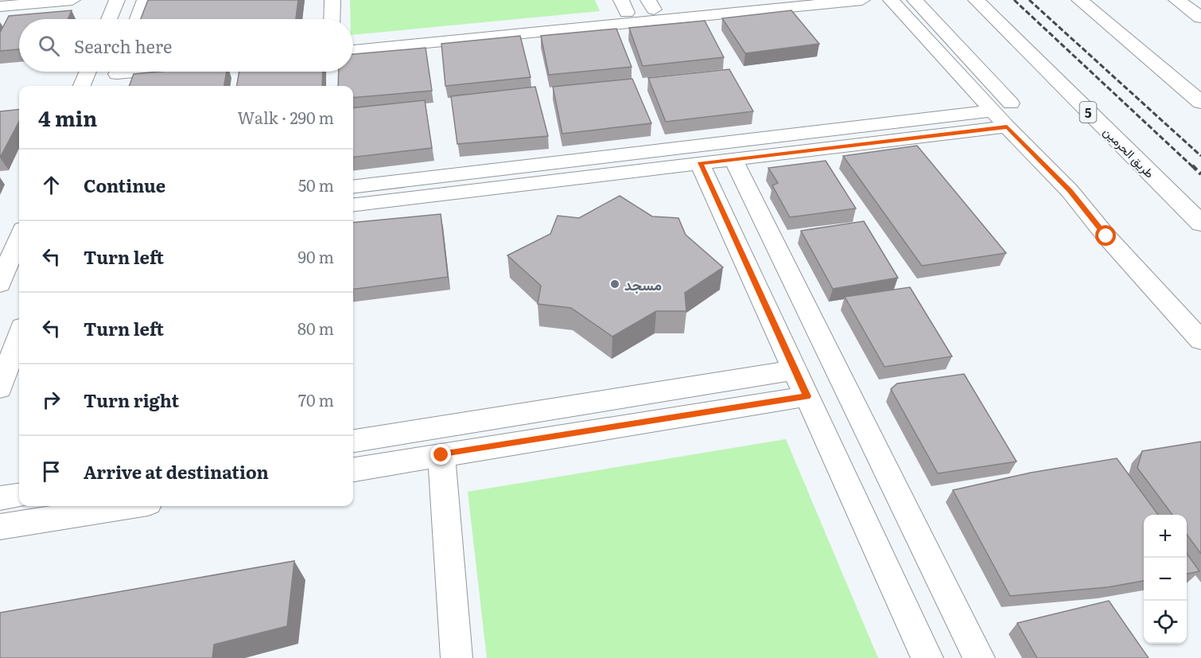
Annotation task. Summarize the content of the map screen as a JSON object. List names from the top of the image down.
{
  "streets": {
    "main road": ["5", "طريق الحرمين"]
  },
  "places": ["مسجد"],
  "page": {
    "search": "Search here",
    "heading": ["4 min", "Walk · 290 m"],
    "list": [
      ["Continue", "50 m"],
      ["Turn left", "90 m"],
      ["Turn left", "80 m"],
      ["Turn right", "70 m"],
      "Arrive at destination"
    ],
    "map_buttons": ["+", "−"]
  }
}
